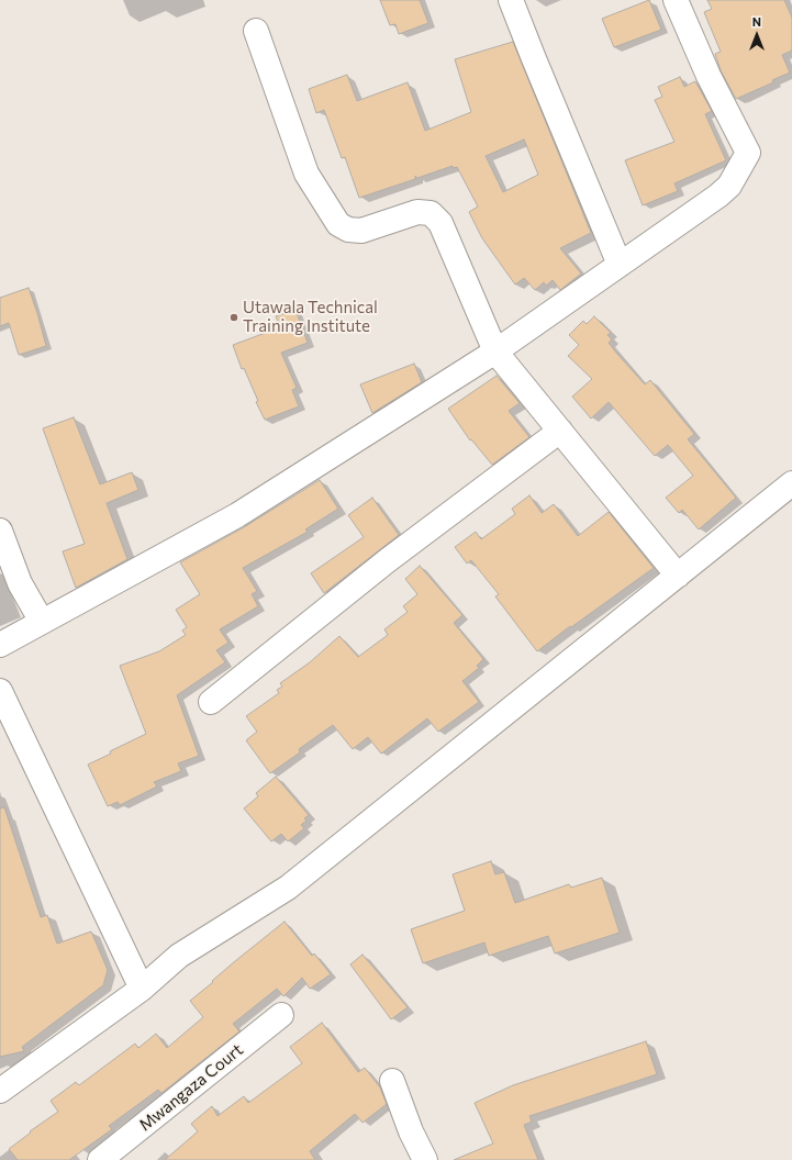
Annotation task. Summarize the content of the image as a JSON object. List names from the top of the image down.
{
  "streets": {
    "street": ["Mwangaza Court"]
  },
  "places": ["Utawala Technical Training Institute"],
  "north": "top"
}
